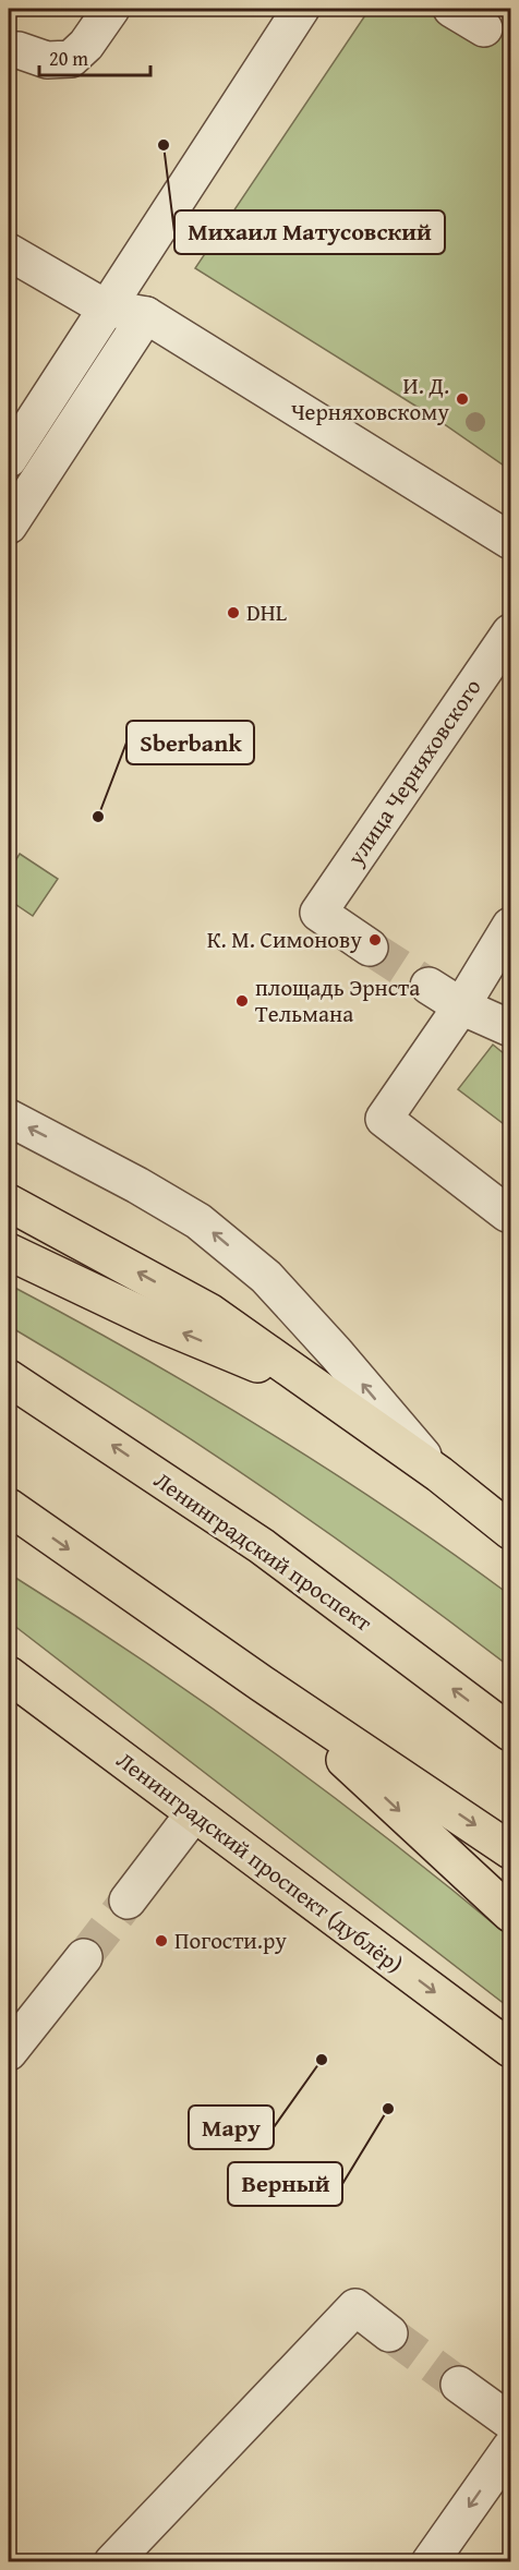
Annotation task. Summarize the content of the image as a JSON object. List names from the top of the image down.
{
  "streets": {
    "main road": ["Ленинградский проспект", "Ленинградский проспект (дублёр)"],
    "street": ["улица Черняховского"]
  },
  "places": [
    "Михаил Матусовский",
    "И. Д. Черняховскому",
    "DHL",
    "Sberbank",
    "К. М. Симонову",
    "площадь Эрнста Тельмана",
    "Погости.ру",
    "Мару",
    "Верный"
  ],
  "scale_bar": "20 m"
}
